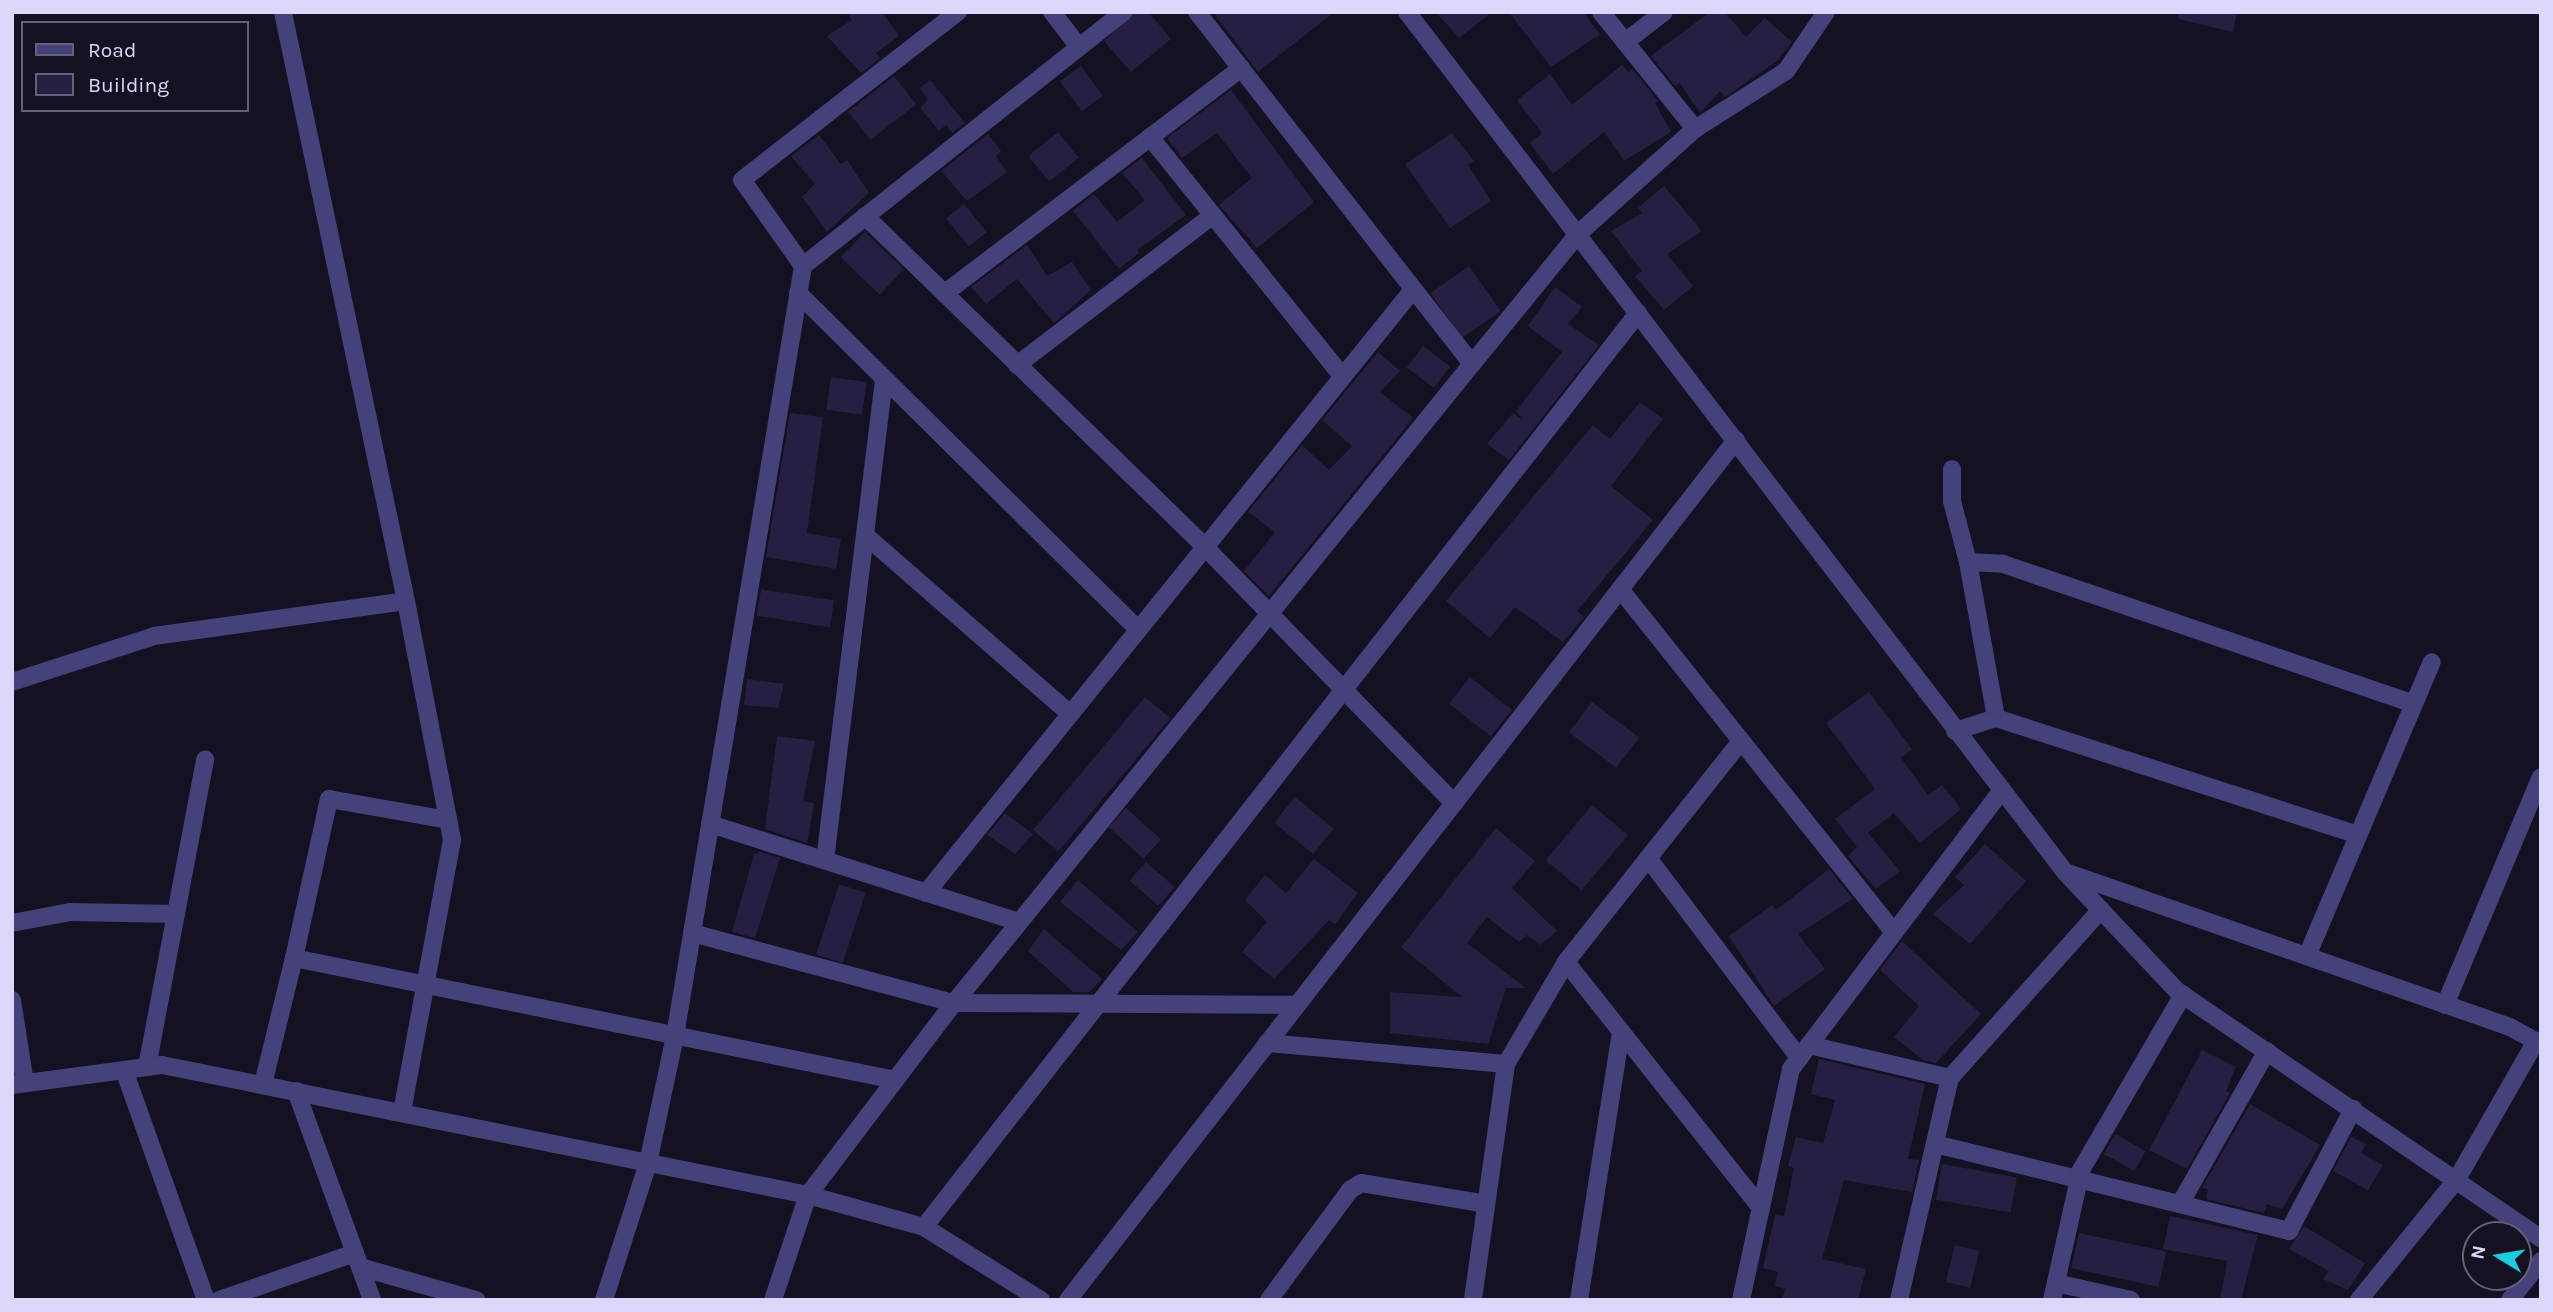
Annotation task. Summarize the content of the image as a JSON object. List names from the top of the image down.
{
  "legend": ["Road", "Building"],
  "north": "left"
}
